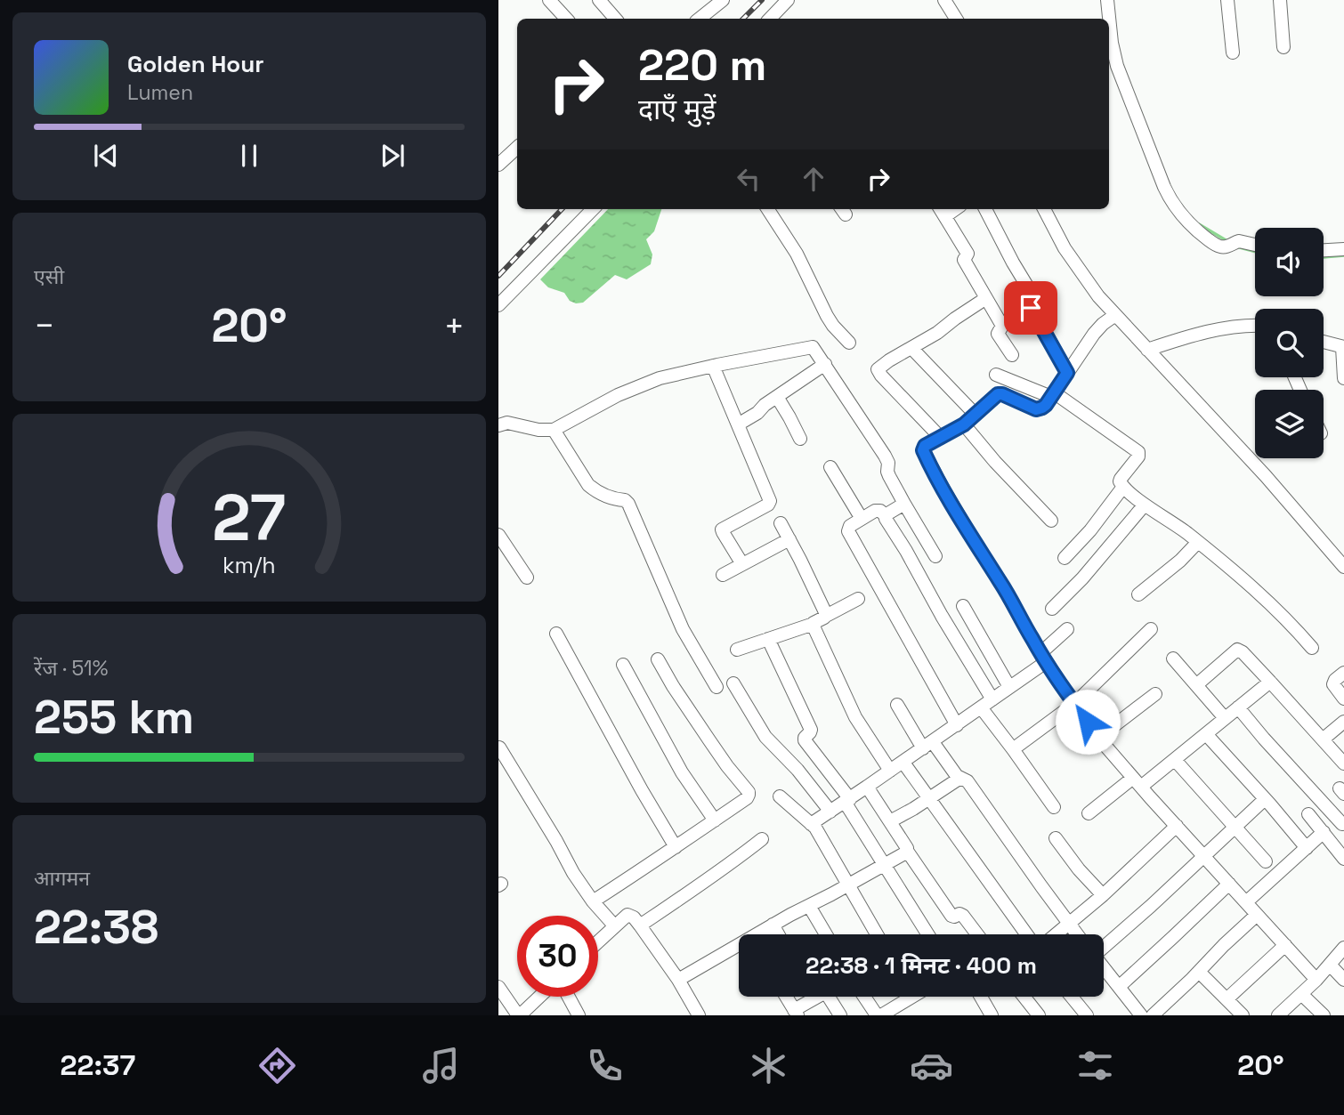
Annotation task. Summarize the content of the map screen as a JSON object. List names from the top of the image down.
{
  "page": {
    "turn": ["220 m", "दाएँ मुड़ें"],
    "song": ["Golden Hour", "Lumen"],
    "tile": [
      "एसी",
      ["रेंज · 51%", "255 km"],
      ["आगमन", "22:38"]
    ],
    "heat": ["−", "20°", "+"],
    "limit": "30",
    "trip": "22:38 · 1 मिनट · 400 m",
    "tabs": ["22:37", "20°"],
    "gauge": ["27", "km/h"]
  }
}
